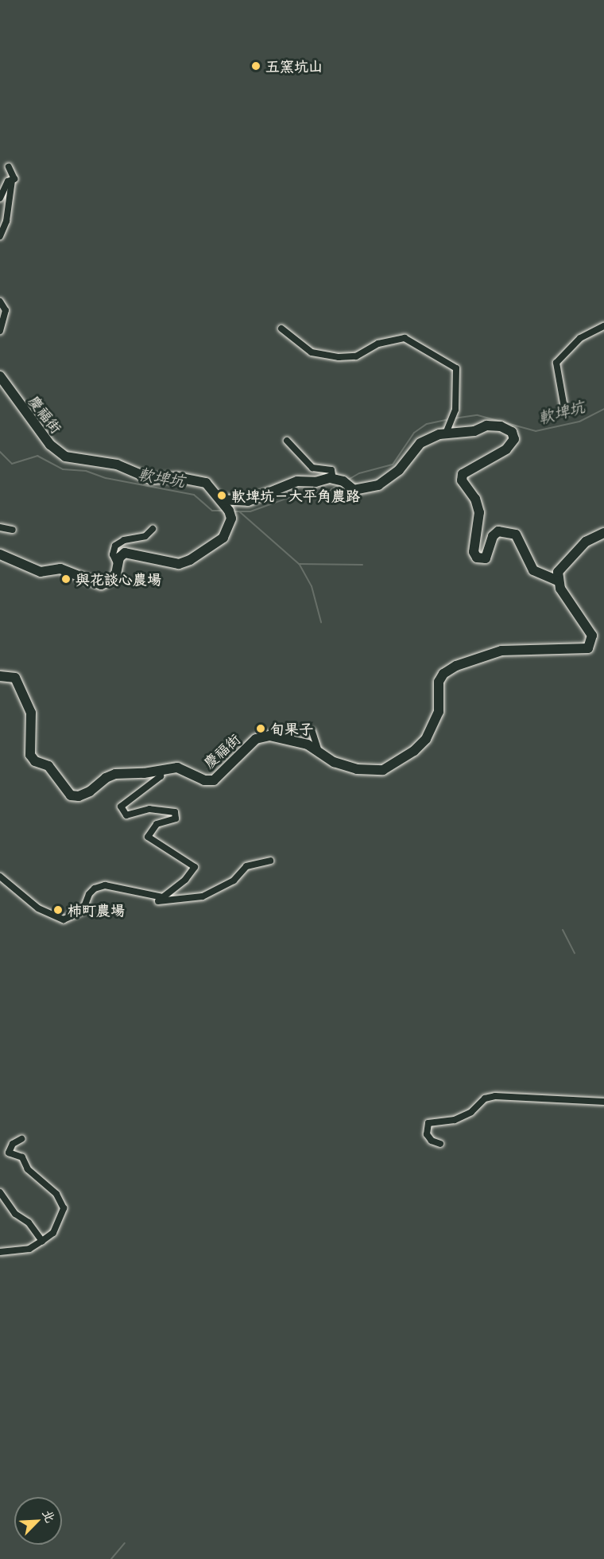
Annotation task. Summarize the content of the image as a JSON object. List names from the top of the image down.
{
  "streets": {
    "street": ["慶福街"]
  },
  "water": ["軟埤坑"],
  "places": [
    "五窯坑山",
    "軟埤坑－大平角農路",
    "與花談心農場",
    "旬果子",
    "柿町農場"
  ],
  "north": "top right"
}
